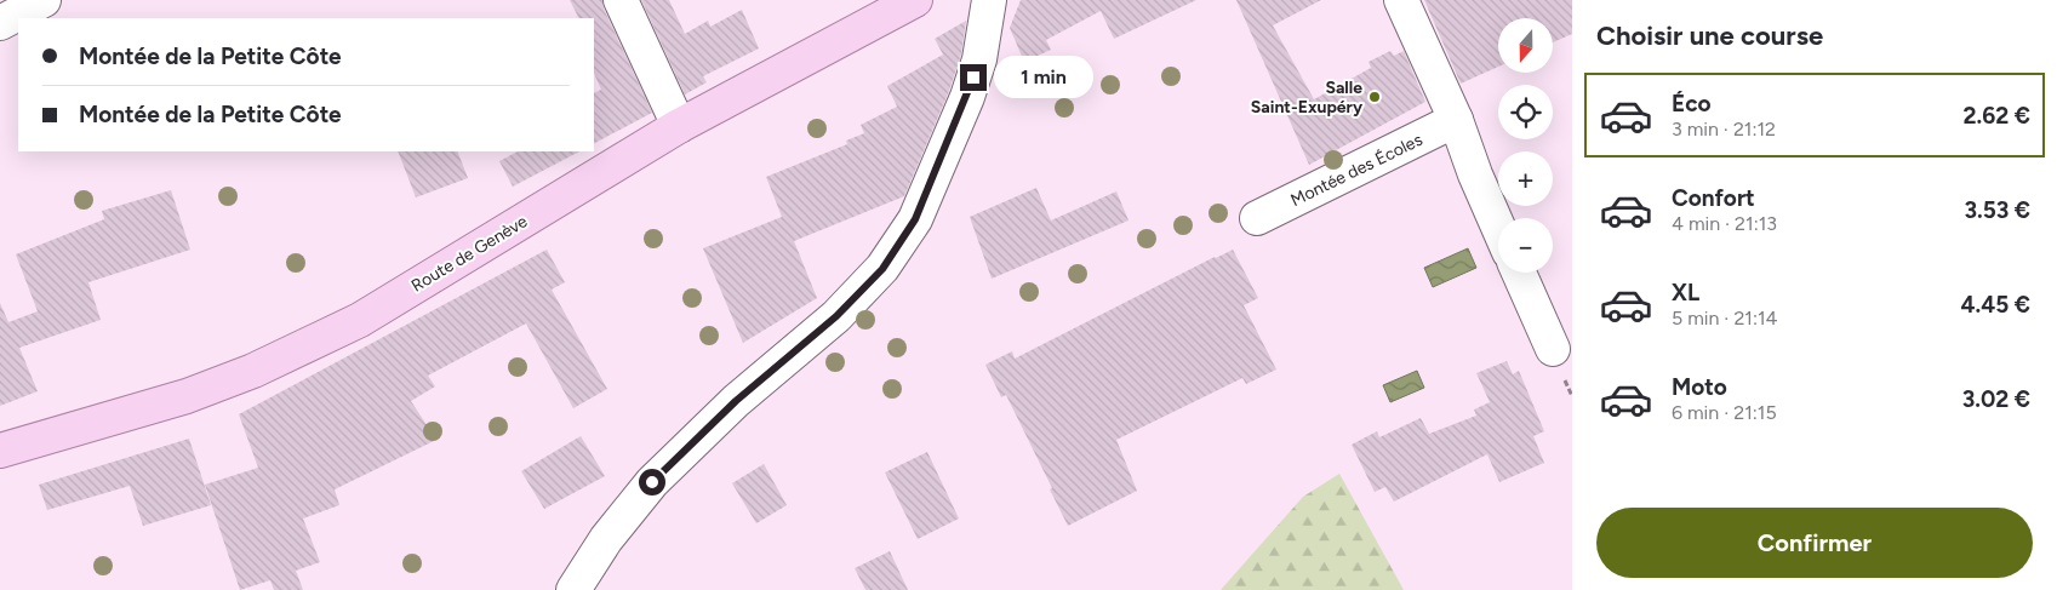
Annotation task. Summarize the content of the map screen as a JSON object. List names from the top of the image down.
{
  "streets": {
    "main road": ["Route de Genève"],
    "street": ["Montée des Écoles"]
  },
  "places": ["Salle Saint-Exupéry"],
  "north": "bottom",
  "page": {
    "heading": "Choisir une course",
    "map_buttons": ["+", "−"],
    "banner": ["Montée de la Petite Côte", "Montée de la Petite Côte"],
    "bubble": "1 min",
    "list": [
      {
        "name": "Éco",
        "note": "3 min · 21:12",
        "value": "2.62 €"
      },
      {
        "name": "Confort",
        "note": "4 min · 21:13",
        "value": "3.53 €"
      },
      {
        "name": "XL",
        "note": "5 min · 21:14",
        "value": "4.45 €"
      },
      {
        "name": "Moto",
        "note": "6 min · 21:15",
        "value": "3.02 €"
      }
    ],
    "buttons": "Confirmer"
  }
}
